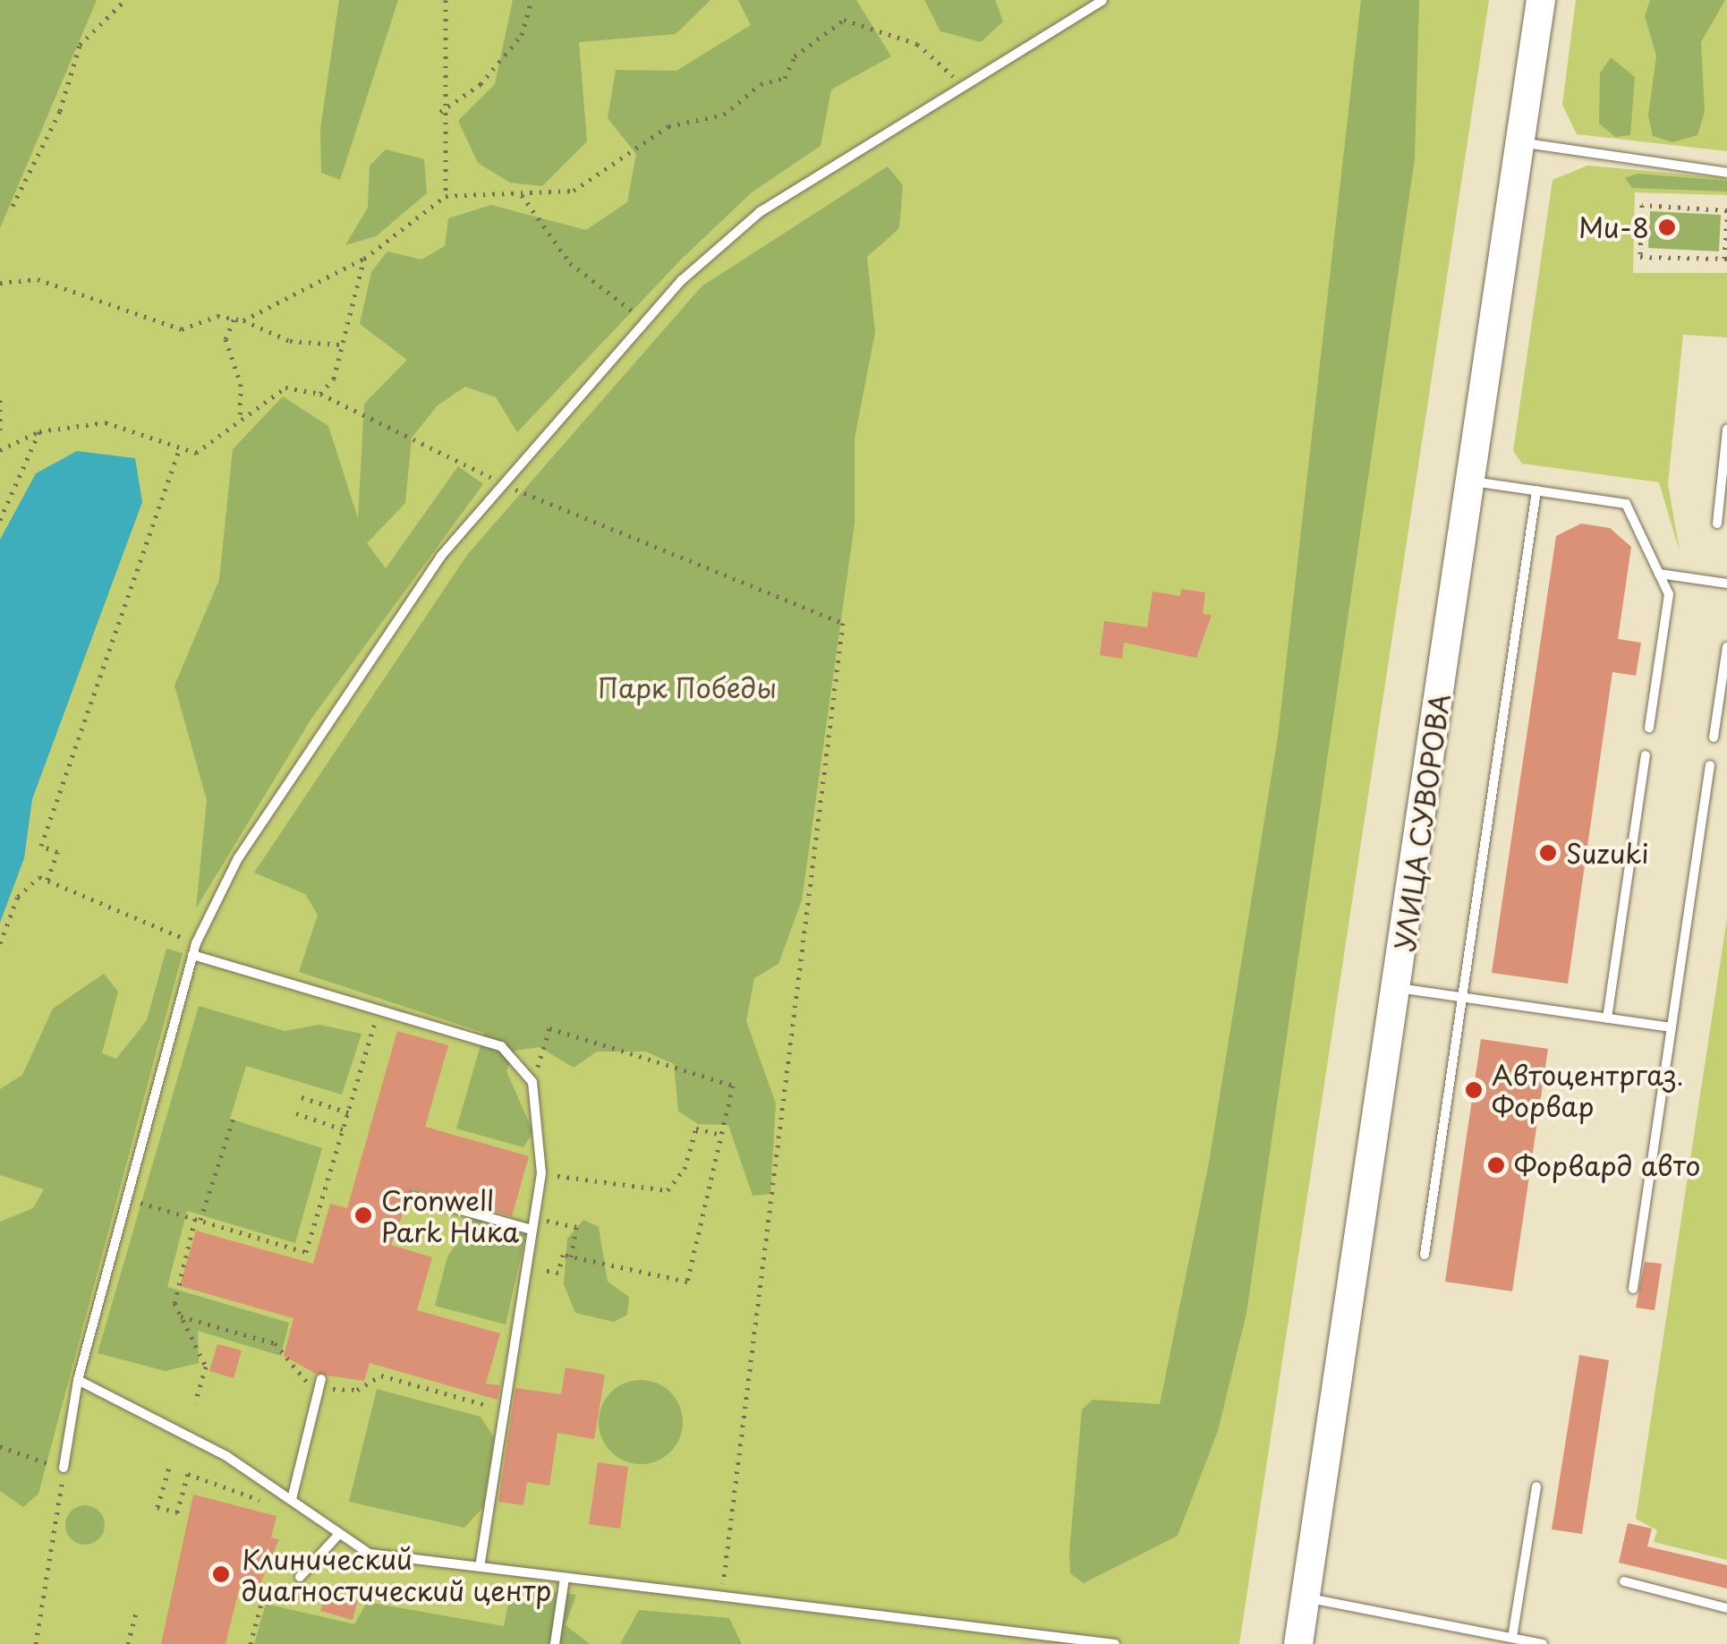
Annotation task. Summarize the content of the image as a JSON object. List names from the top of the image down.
{
  "streets": {
    "main road": ["УЛИЦА СУВОРОВА"]
  },
  "parks": ["Парк Победы"],
  "places": [
    "Ми-8",
    "Suzuki",
    "Автоцентргаз. Форвар",
    "Форвард авто",
    "Cronwell Park Ника",
    "Клинический диагностический центр"
  ]
}
